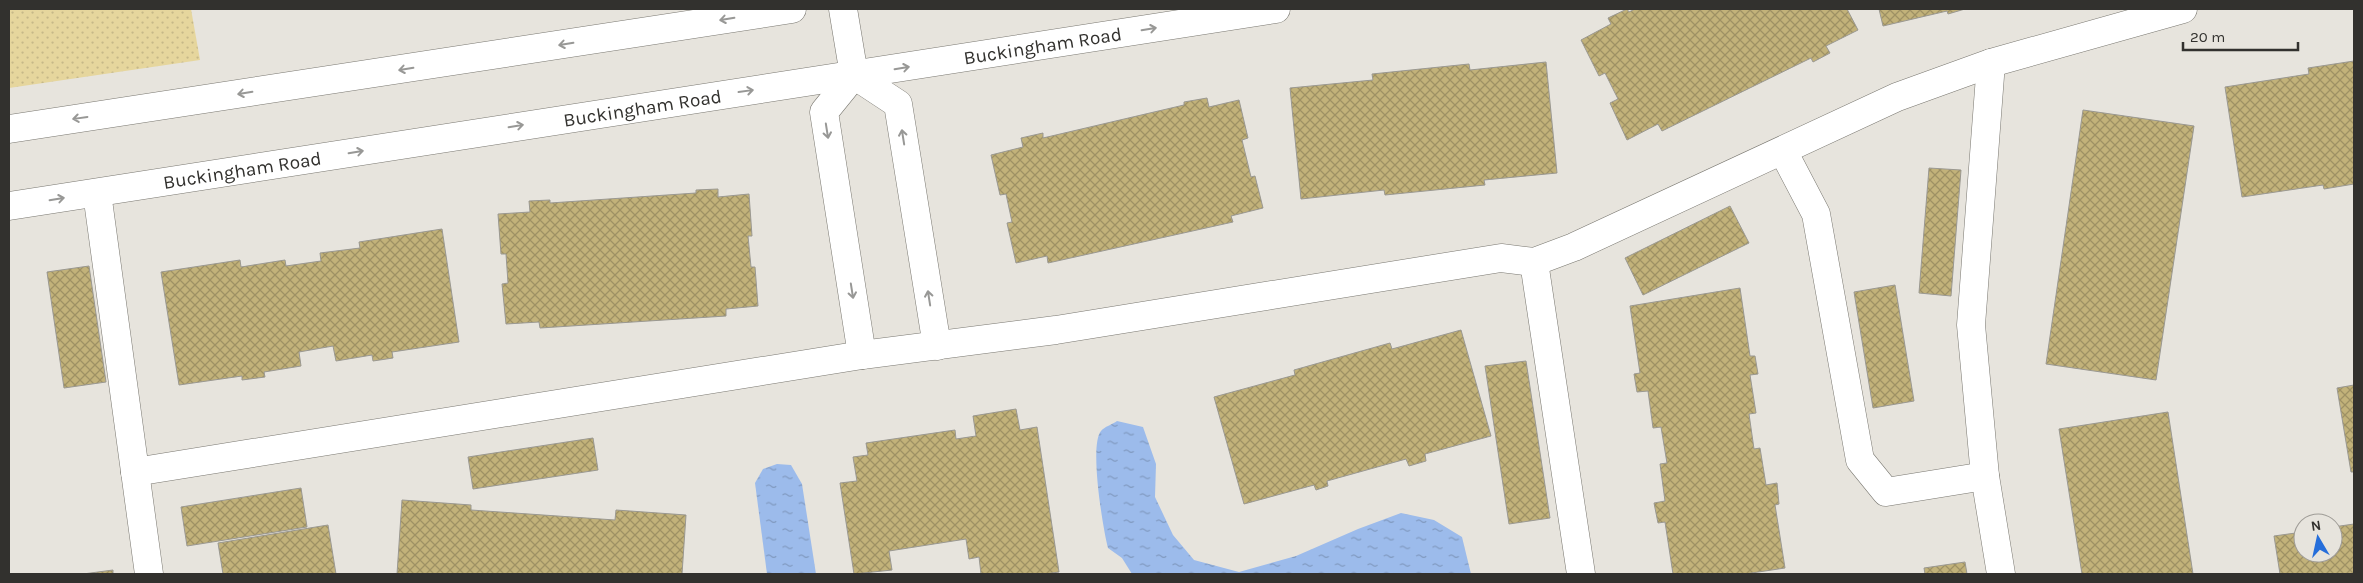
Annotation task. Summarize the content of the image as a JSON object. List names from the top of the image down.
{
  "streets": {
    "street": ["Buckingham Road"]
  },
  "scale_bar": "20 m",
  "north": "top"
}
